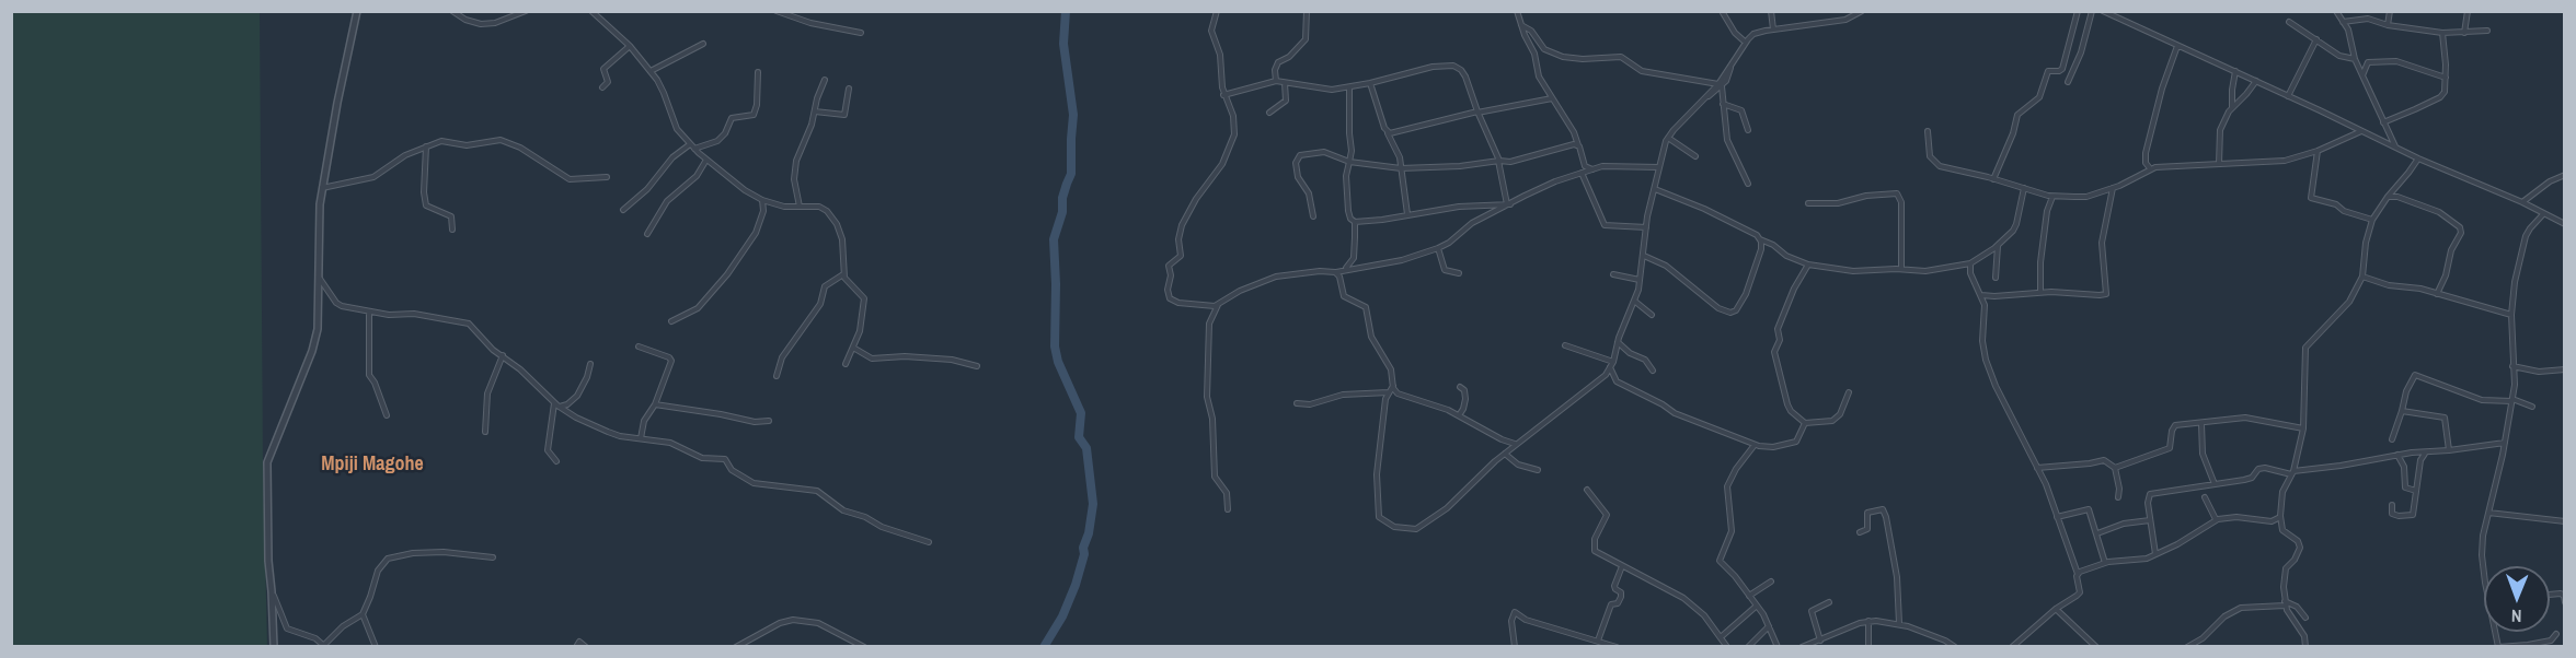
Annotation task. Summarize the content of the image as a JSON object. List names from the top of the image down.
{
  "districts": ["Mpiji Magohe"],
  "north": "bottom"
}
